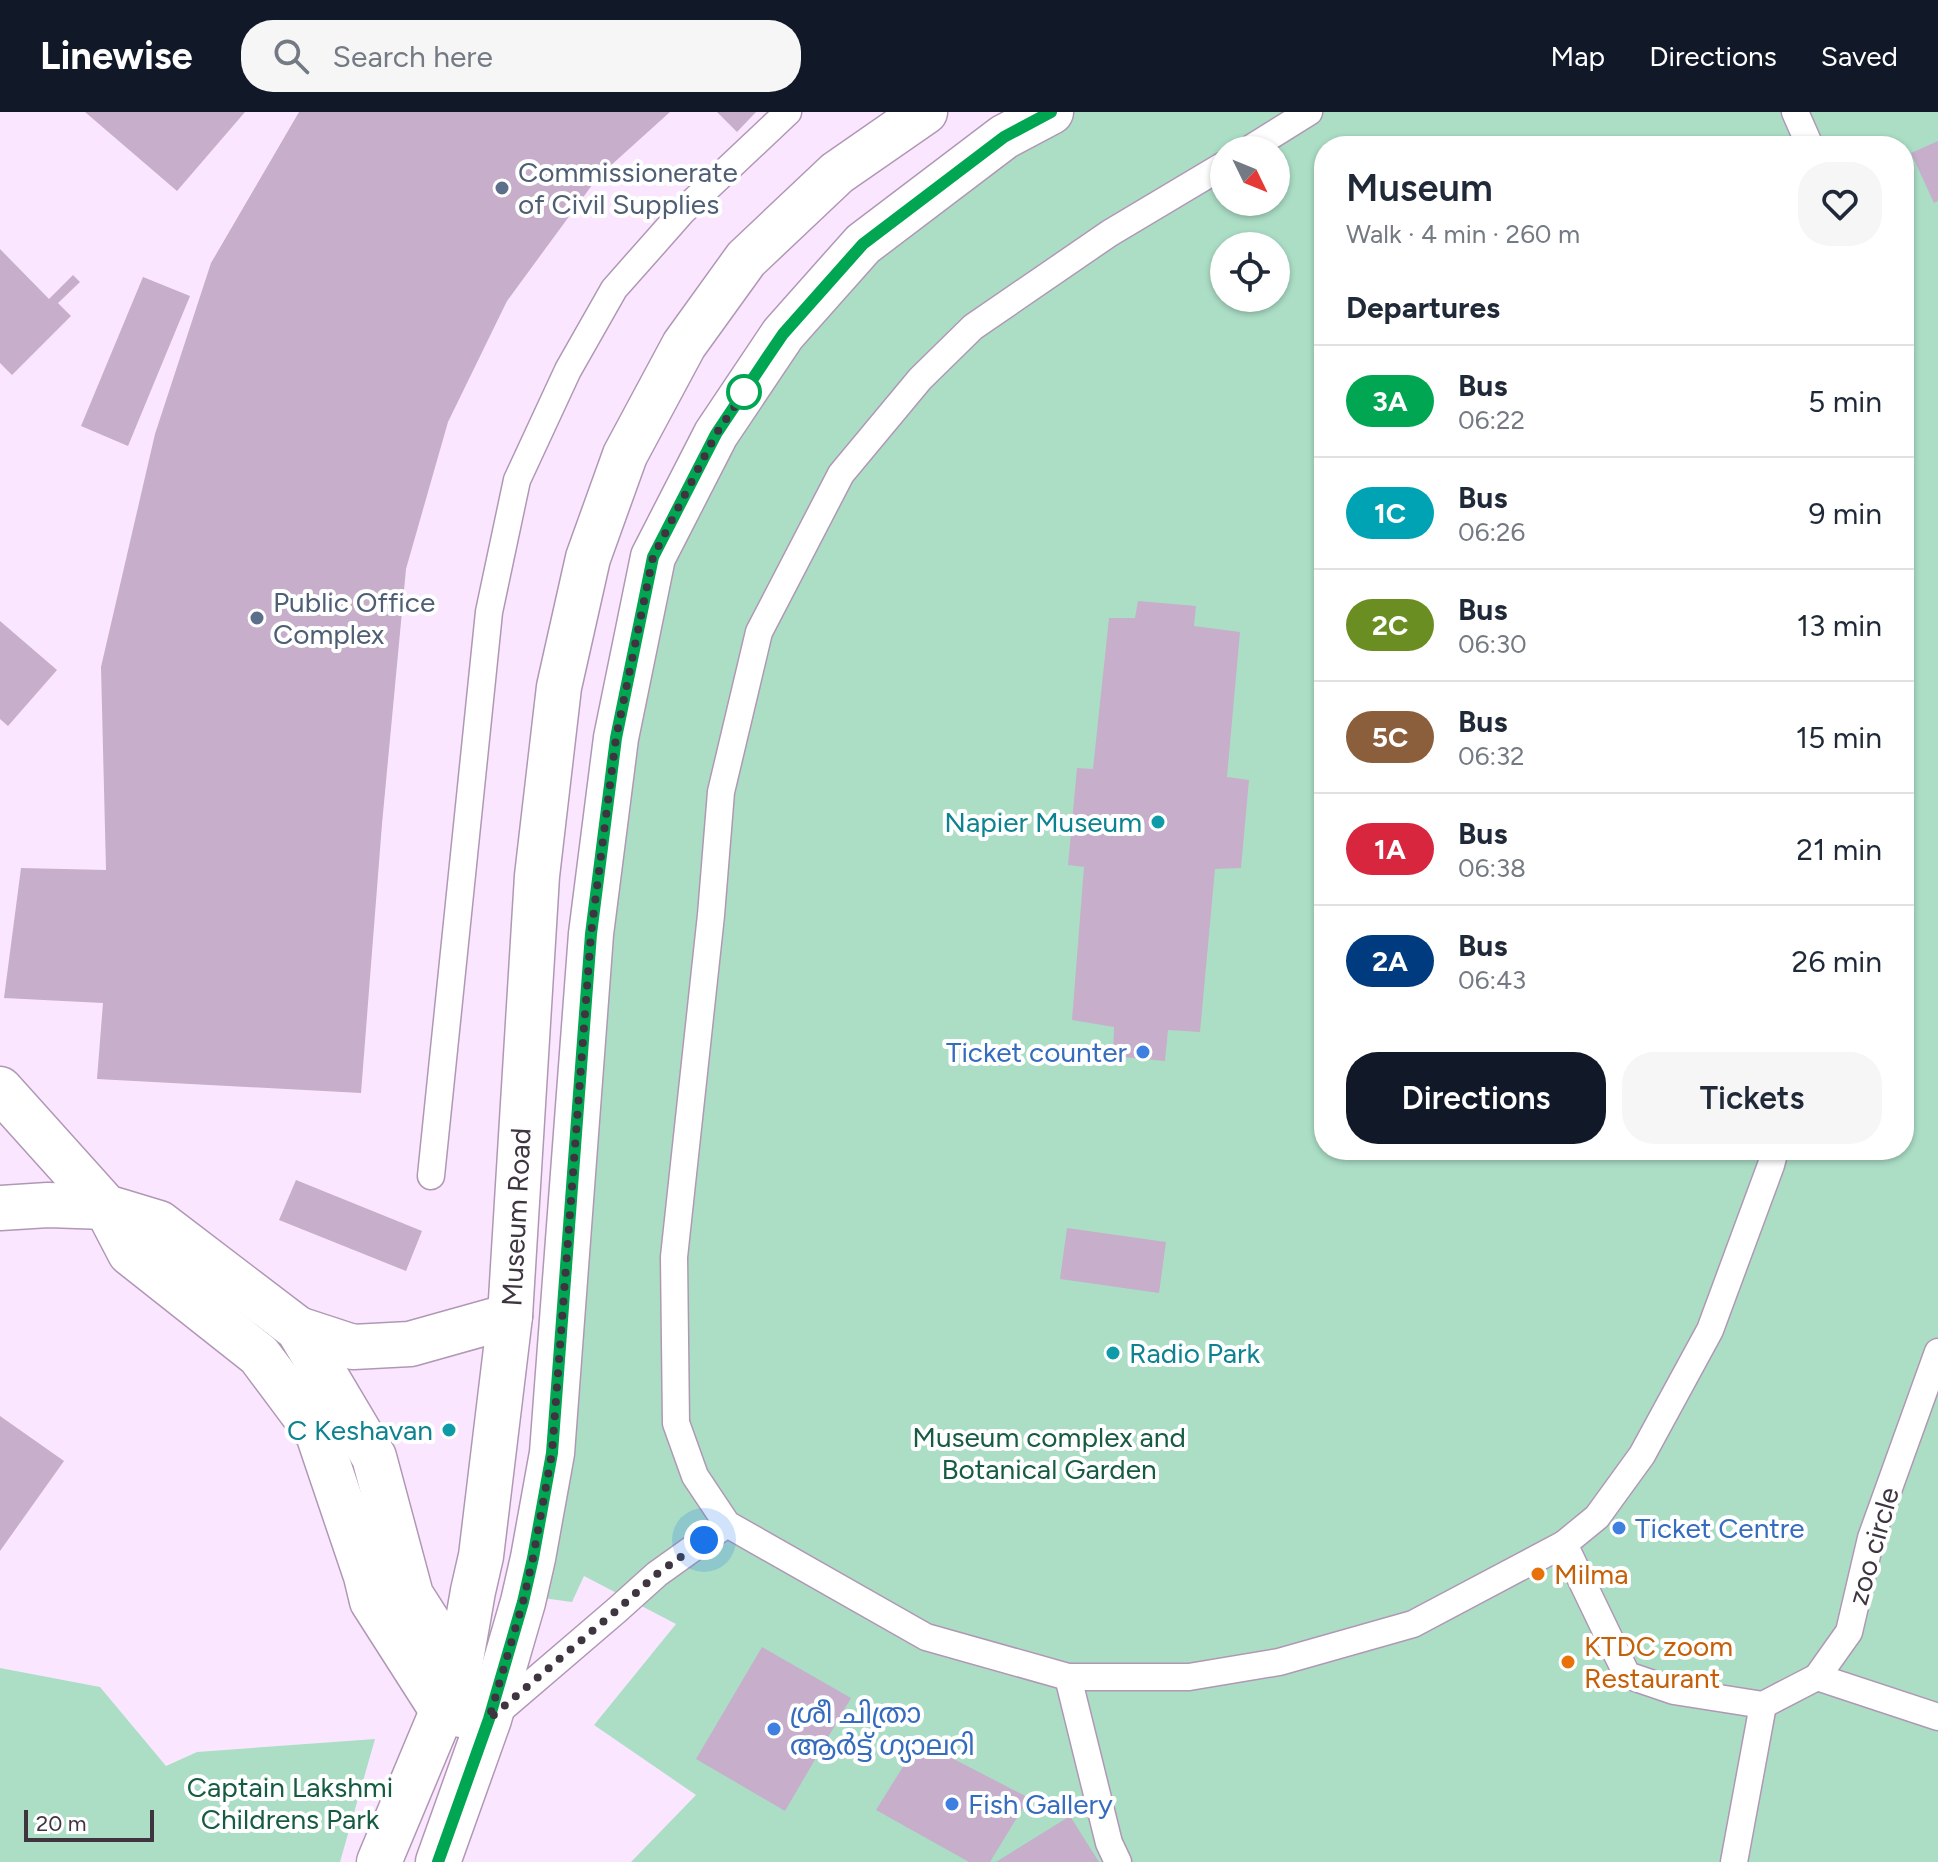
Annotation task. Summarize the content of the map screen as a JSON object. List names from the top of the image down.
{
  "streets": {
    "main road": ["Museum Road"],
    "lane": ["zoo circle"]
  },
  "parks": ["Museum complex and Botanical Garden", "Captain Lakshmi Childrens Park"],
  "places": [
    "Commissionerate of Civil Supplies",
    "Public Office Complex",
    "Napier Museum",
    "Ticket counter",
    "Radio Park",
    "C Keshavan",
    "Ticket Centre",
    "Milma",
    "KTDC zoom Restaurant",
    "ശ്രീ ചിത്രാ ആർട്ട് ഗ്യാലറി",
    "Fish Gallery"
  ],
  "lines": ["bus line 3A"],
  "scale_bar": "20 m",
  "north": "bottom right",
  "page": {
    "header": "Linewise",
    "search": "Search here",
    "nav": ["Map", "Directions", "Saved"],
    "heading": [
      ["Museum", "Walk · 4 min · 260 m"],
      "Departures"
    ],
    "list": [
      {
        "mark": "3A",
        "name": "Bus",
        "note": "06:22",
        "value": "5 min"
      },
      {
        "mark": "1C",
        "name": "Bus",
        "note": "06:26",
        "value": "9 min"
      },
      {
        "mark": "2C",
        "name": "Bus",
        "note": "06:30",
        "value": "13 min"
      },
      {
        "mark": "5C",
        "name": "Bus",
        "note": "06:32",
        "value": "15 min"
      },
      {
        "mark": "1A",
        "name": "Bus",
        "note": "06:38",
        "value": "21 min"
      },
      {
        "mark": "2A",
        "name": "Bus",
        "note": "06:43",
        "value": "26 min"
      }
    ],
    "buttons": ["Directions", "Tickets"],
    "scale": "20 m"
  }
}
